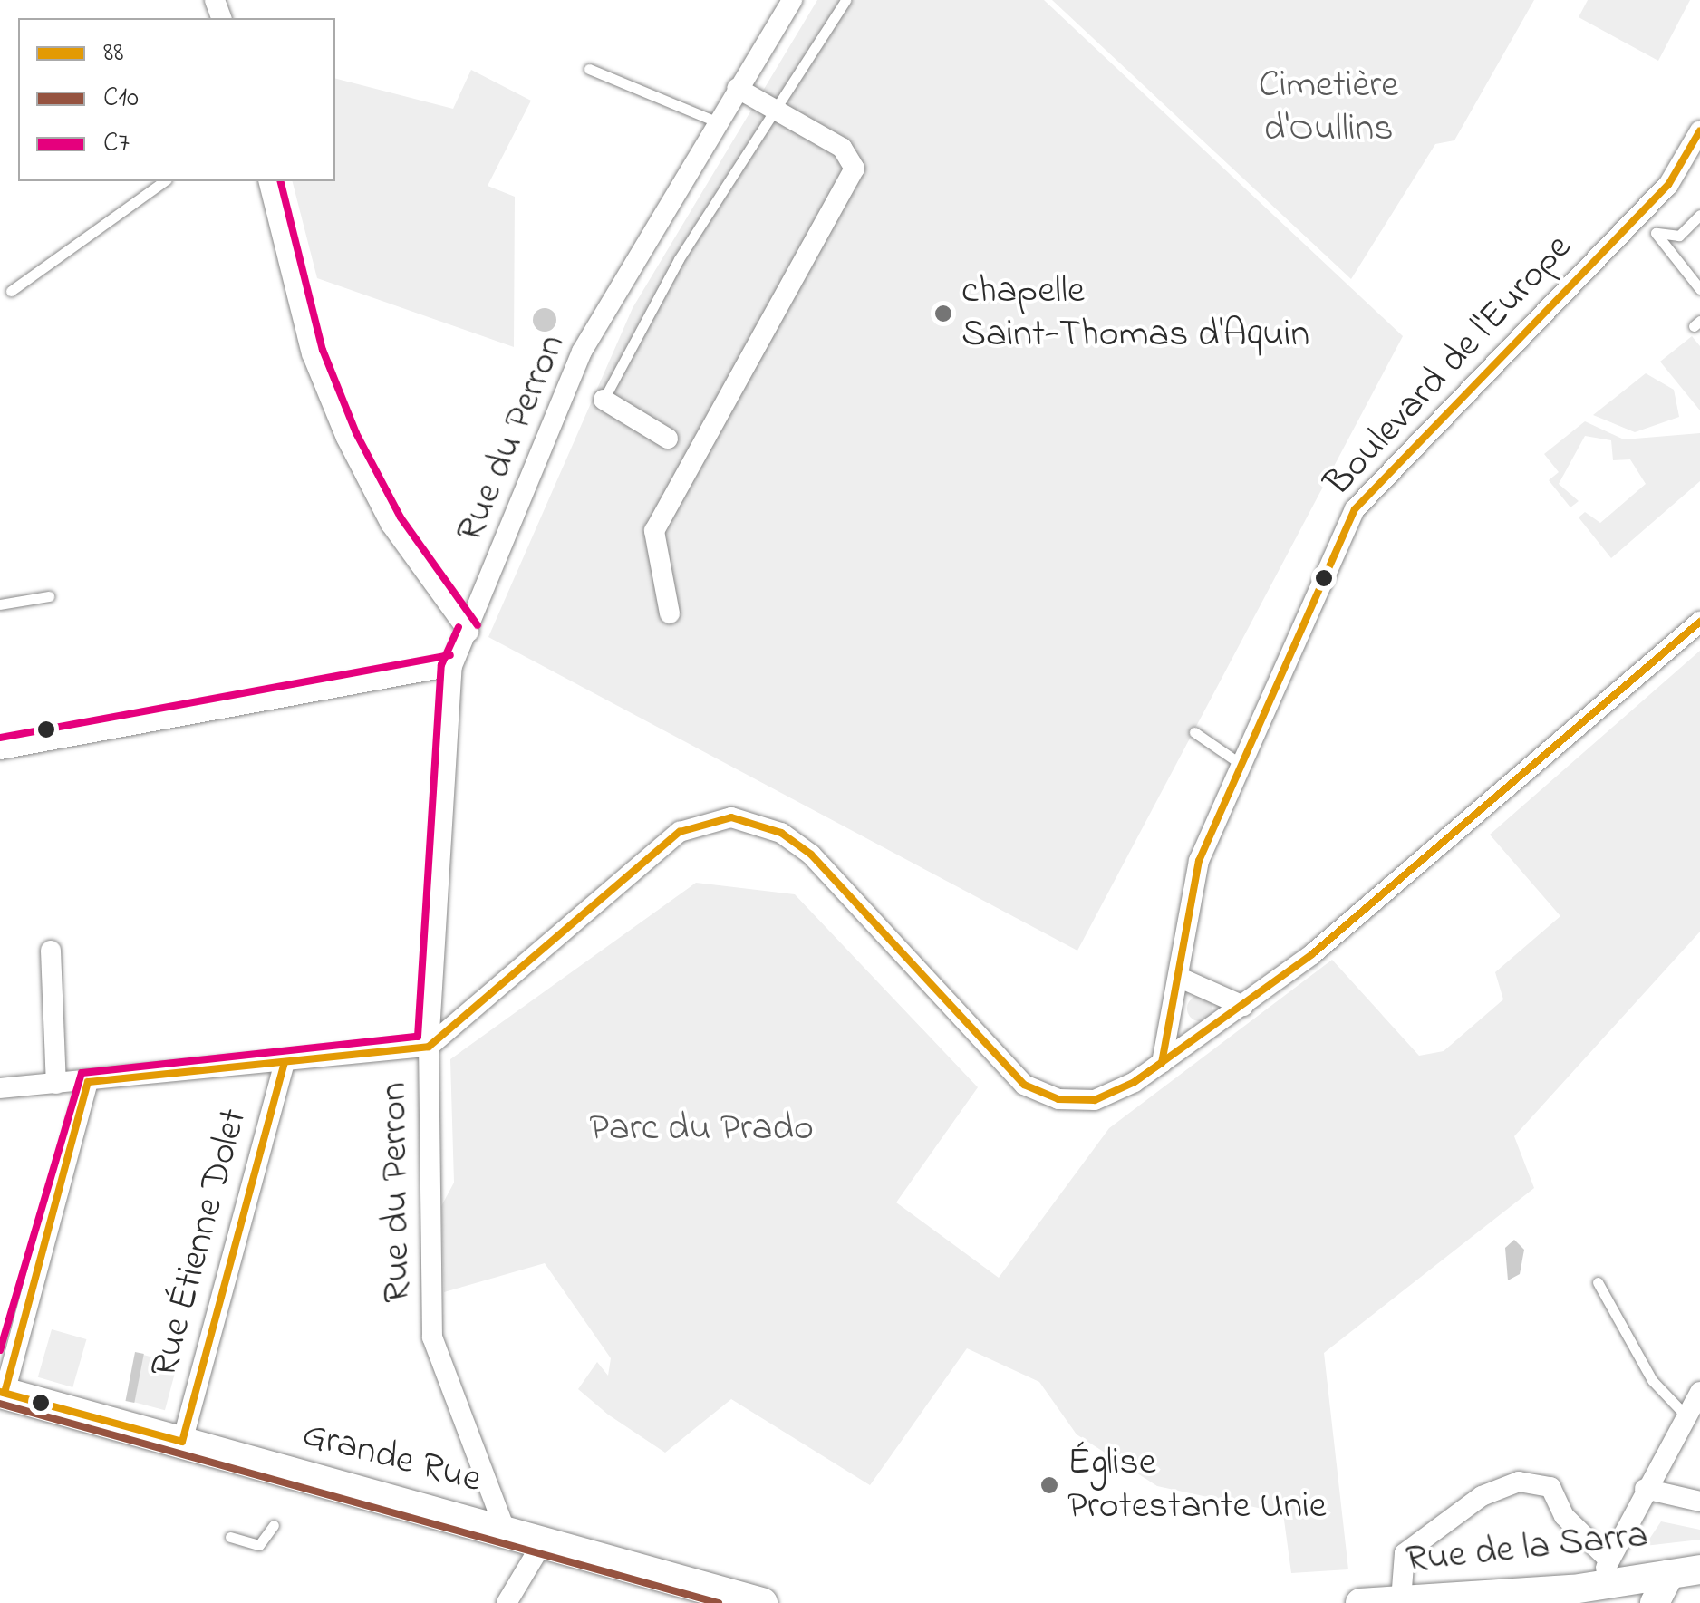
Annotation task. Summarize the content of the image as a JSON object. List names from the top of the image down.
{
  "streets": {
    "main road": ["Grande Rue"],
    "street": [
      "Boulevard de l'Europe",
      "Rue du Perron",
      "Rue Étienne Dolet",
      "Rue de la Sarra"
    ]
  },
  "crossings": [
    ["Rue du Perron", "Grande Rue"],
    ["Rue Étienne Dolet", "Grande Rue"]
  ],
  "parks": ["Cimetière d'Oullins", "Parc du Prado"],
  "places": ["chapelle Saint-Thomas d'Aquin", "Église Protestante Unie"],
  "lines": ["transit line 88", "transit line C7", "transit line C10"],
  "legend": ["88", "C10", "C7"]
}
